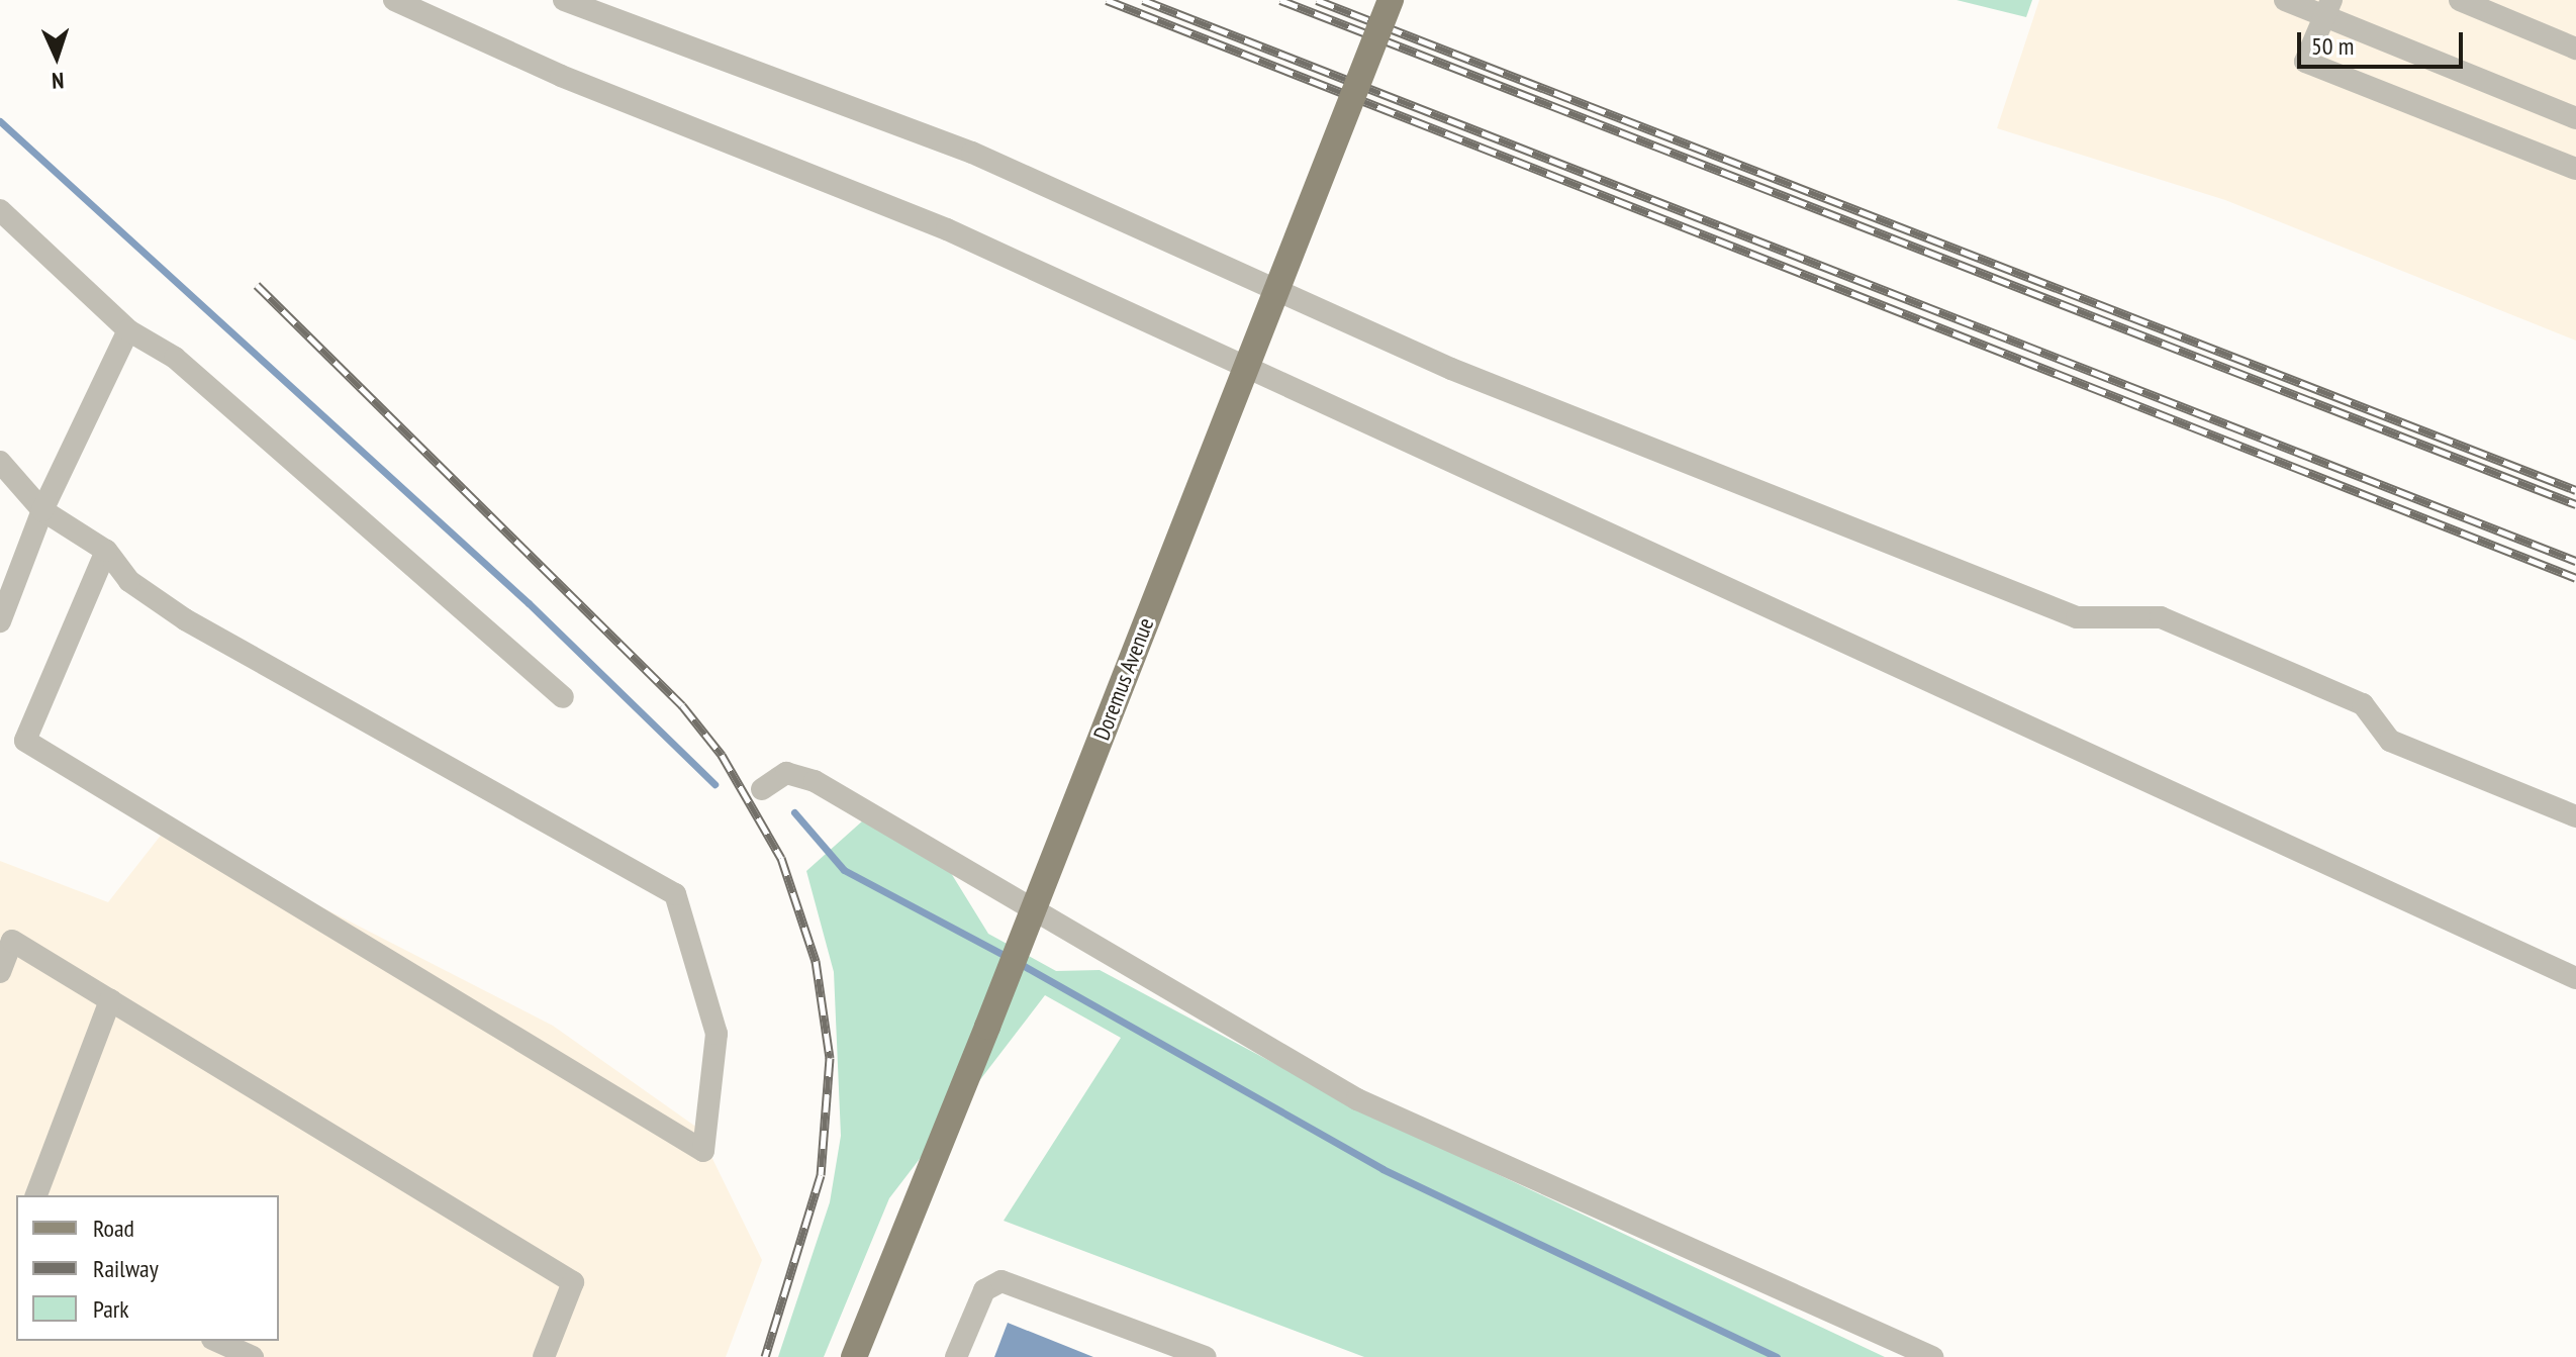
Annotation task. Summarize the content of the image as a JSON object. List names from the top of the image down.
{
  "streets": {
    "main road": ["Doremus Avenue"]
  },
  "legend": ["Road", "Railway", "Park"],
  "scale_bar": "50 m",
  "north": "bottom"
}
